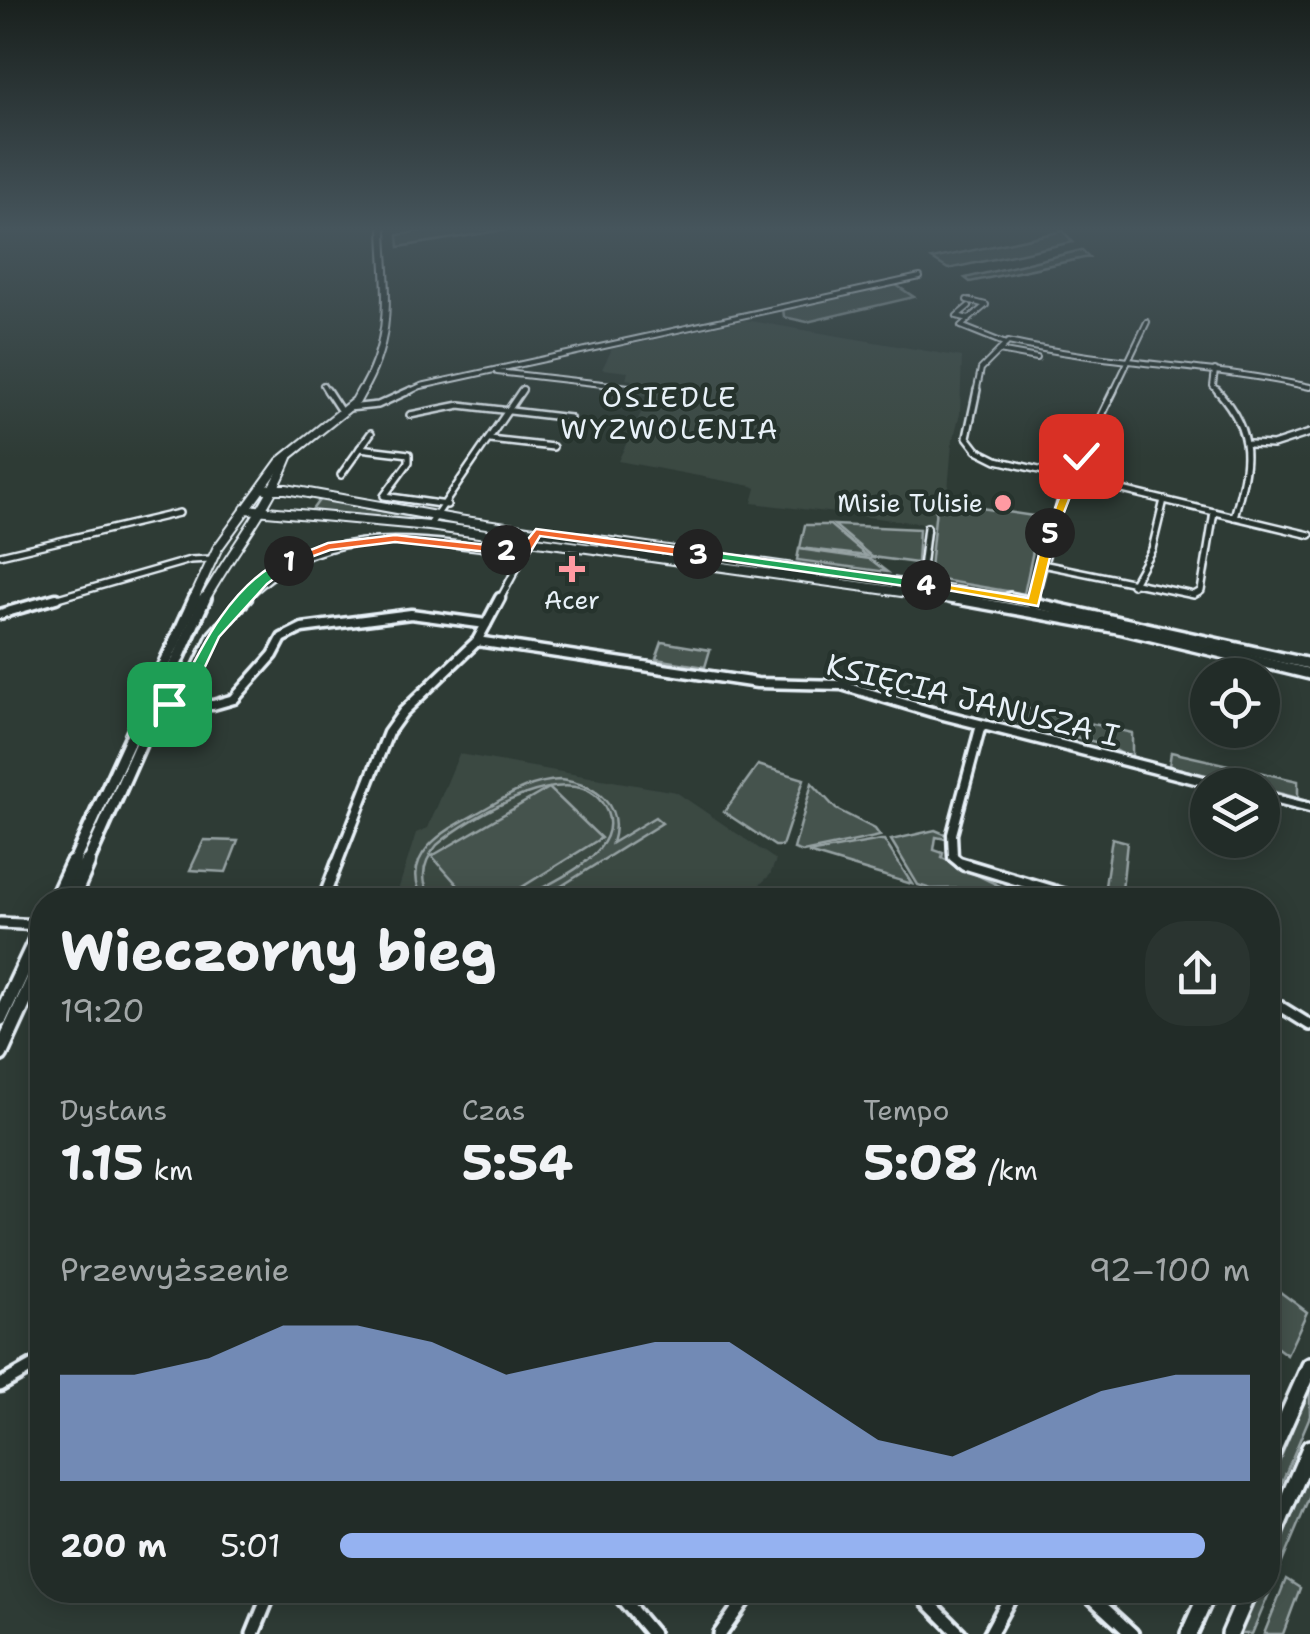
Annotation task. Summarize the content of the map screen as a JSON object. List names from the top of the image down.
{
  "streets": {
    "street": ["KSIĘCIA JANUSZA I"]
  },
  "districts": ["OSIEDLE WYZWOLENIA"],
  "places": {
    "other": ["Misie Tulisie"],
    "health": ["Acer"]
  },
  "page": {
    "pins": [
      "5",
      "2",
      "3",
      "1",
      "4"
    ],
    "heading": ["Wieczorny bieg", "19:20"],
    "stats": [
      ["Dystans", "1.15 km"],
      ["Czas", "5:54"],
      ["Tempo", "5:08 /km"]
    ],
    "chart": ["Przewyższenie", "92–100 m"],
    "list": [
      {
        "name": "200 m",
        "note": "5:01"
      }
    ]
  }
}
